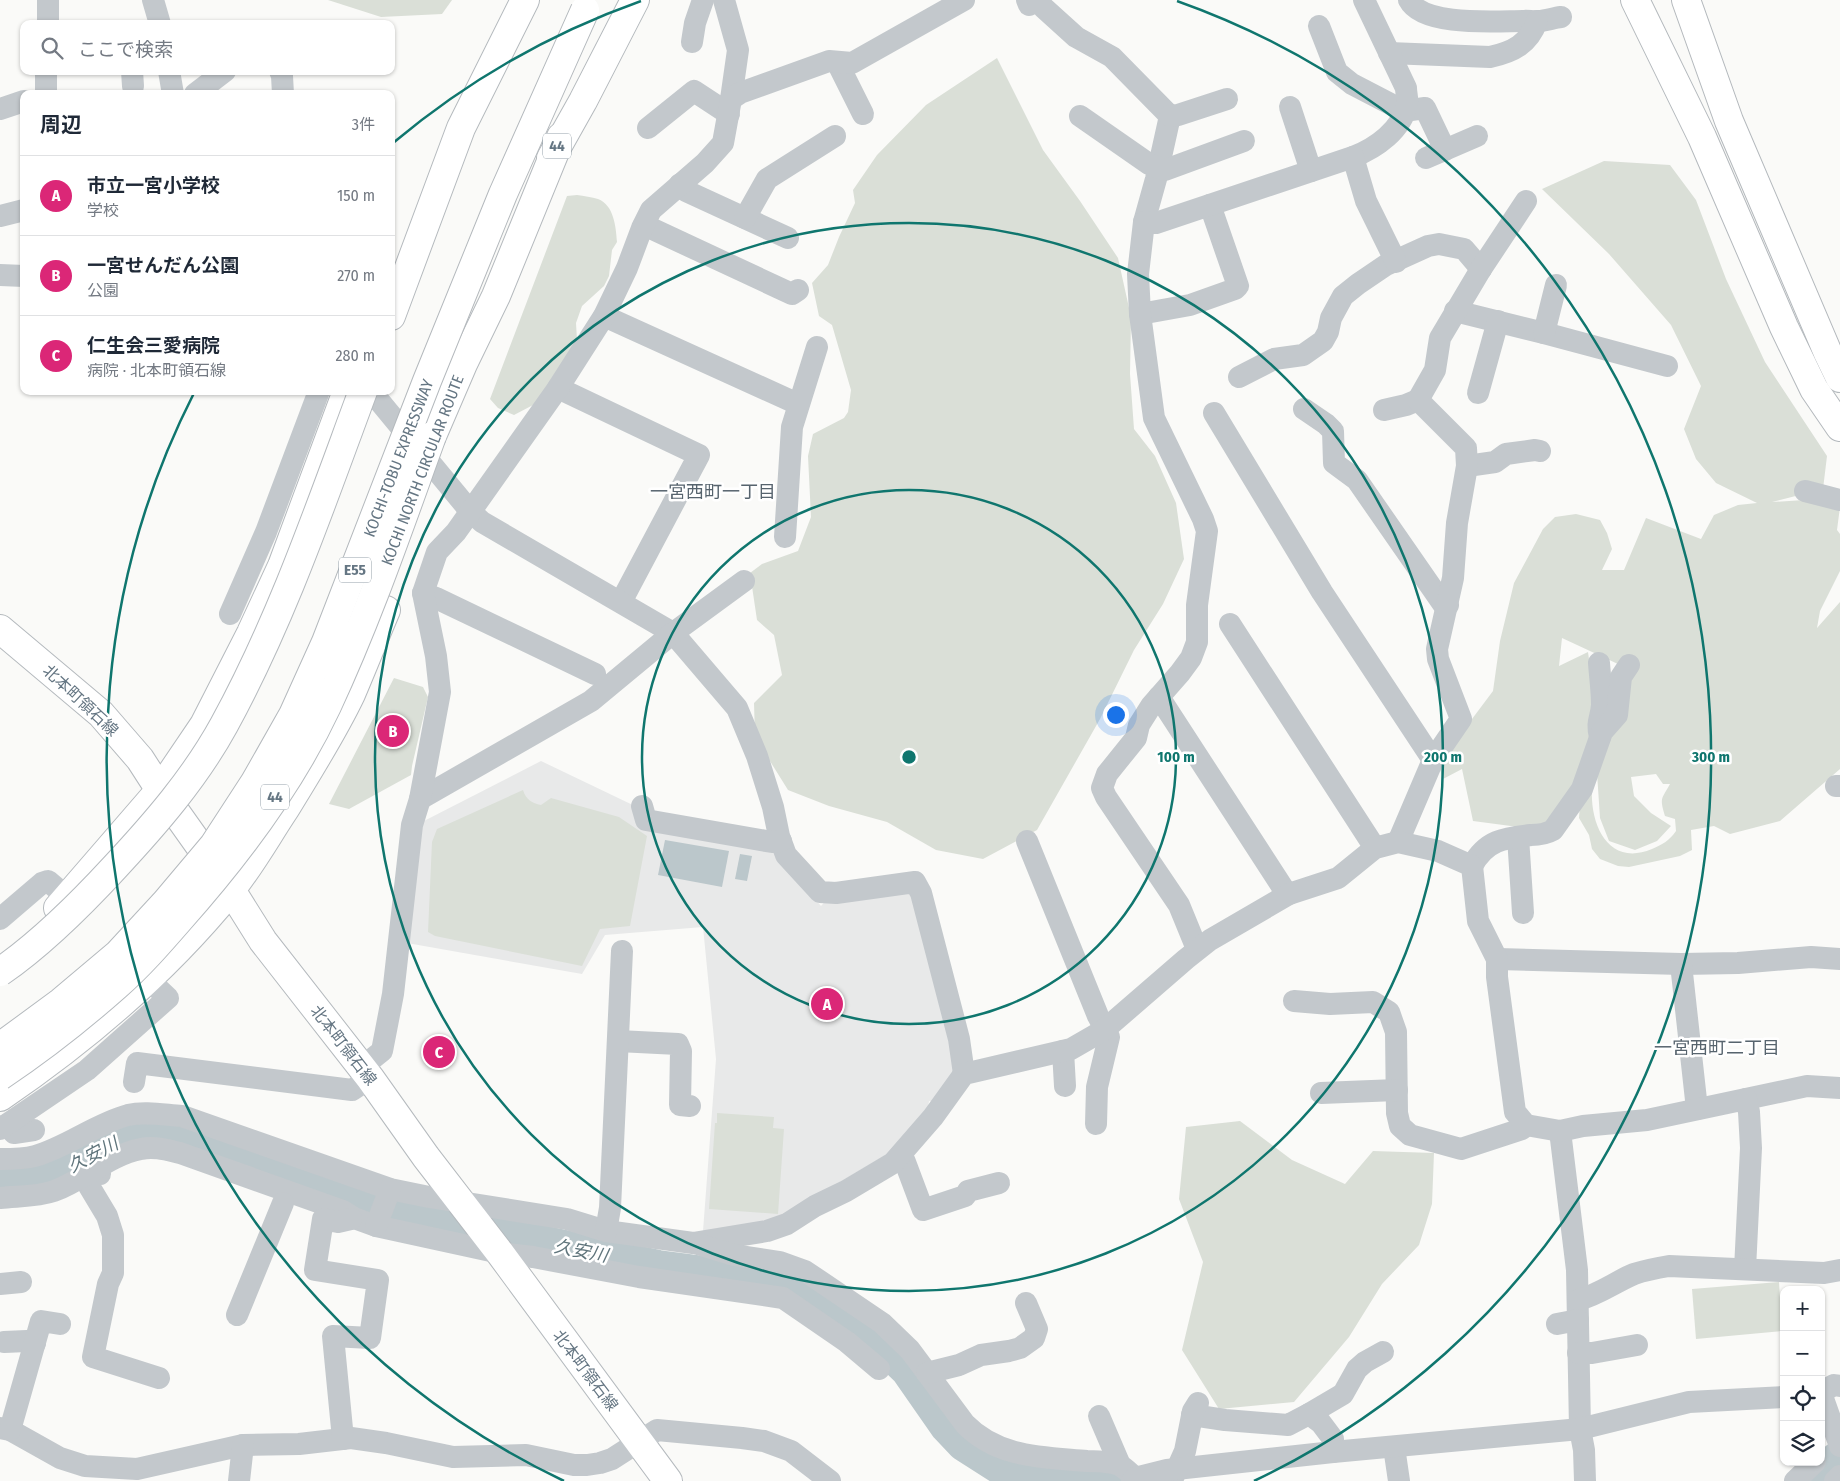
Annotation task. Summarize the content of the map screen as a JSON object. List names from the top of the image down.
{
  "streets": {
    "main road": [
      "44",
      "KOCHI-TOBU EXPRESSWAY",
      "KOCHI NORTH CIRCULAR ROUTE",
      "E55",
      "北本町領石線"
    ]
  },
  "districts": ["一宮西町一丁目", "一宮西町二丁目"],
  "water": ["久安川"],
  "page": {
    "search": "ここで検索",
    "heading": ["周辺", "3件"],
    "list": [
      {
        "mark": "A",
        "name": "市立一宮小学校",
        "note": "学校",
        "value": "150 m"
      },
      {
        "mark": "B",
        "name": "一宮せんだん公園",
        "note": "公園",
        "value": "270 m"
      },
      {
        "mark": "C",
        "name": "仁生会三愛病院",
        "note": "病院 · 北本町領石線",
        "value": "280 m"
      }
    ],
    "pins": ["B", "A", "C"],
    "map_buttons": ["+", "−"]
  },
  "rings": ["100 m", "200 m", "300 m"]
}
